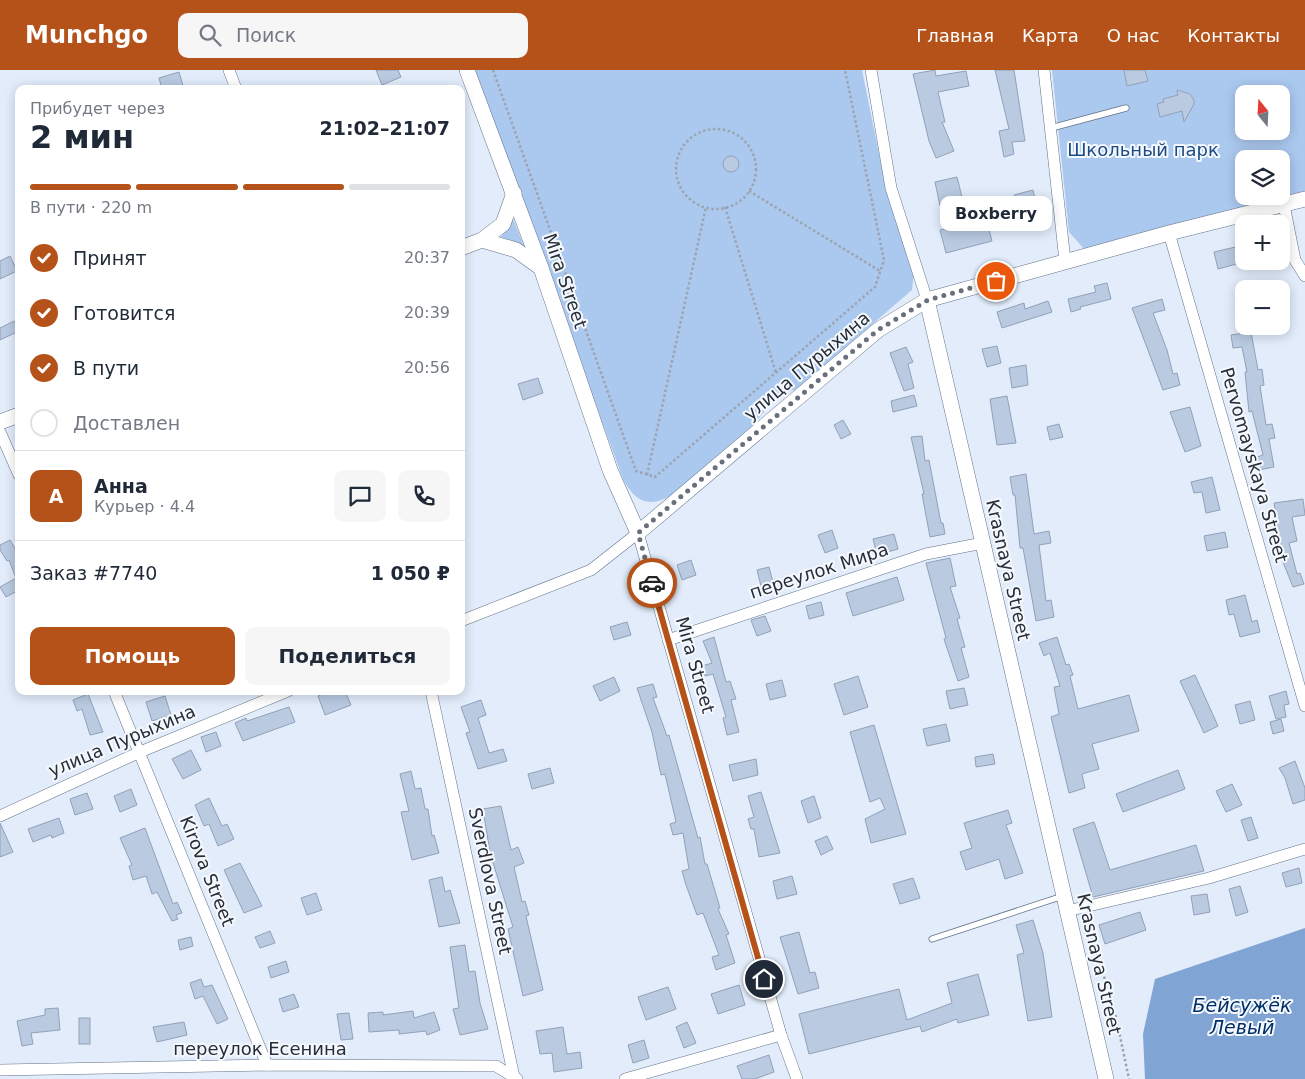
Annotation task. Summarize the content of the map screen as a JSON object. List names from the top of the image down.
{
  "streets": {
    "street": [
      "Mira Street",
      "улица Пурыхина",
      "Pervomayskaya Street",
      "Krasnaya Street",
      "переулок Мира",
      "Kirova Street",
      "Sverdlova Street",
      "переулок Есенина"
    ]
  },
  "crossings": [
    ["Mira Street", "улица Пурыхина"],
    ["Mira Street", "переулок Мира"],
    ["улица Пурыхина", "Pervomayskaya Street"],
    ["улица Пурыхина", "Krasnaya Street"],
    ["улица Пурыхина", "Kirova Street"],
    ["Krasnaya Street", "переулок Мира"],
    ["Kirova Street", "переулок Есенина"],
    ["Sverdlova Street", "переулок Есенина"]
  ],
  "water": ["Бейсужёк Левый"],
  "parks": ["Школьный парк"],
  "places": ["Boxberry"],
  "north": "top",
  "page": {
    "header": "Munchgo",
    "search": "Поиск",
    "nav": [
      "Главная",
      "Карта",
      "О нас",
      "Контакты"
    ],
    "map_buttons": ["+", "−"],
    "heading": ["2 мин", "Прибудет через", "21:02–21:07"],
    "panel": [
      "Анна",
      "Курьер · 4.4",
      "Заказ #7740",
      "1 050 ₽"
    ],
    "bar": "В пути · 220 m",
    "bubble": "Boxberry",
    "list": [
      ["Принят", "20:37"],
      ["Готовится", "20:39"],
      ["В пути", "20:56"],
      "Доставлен"
    ],
    "round": "А",
    "buttons": ["Помощь", "Поделиться"]
  }
}
